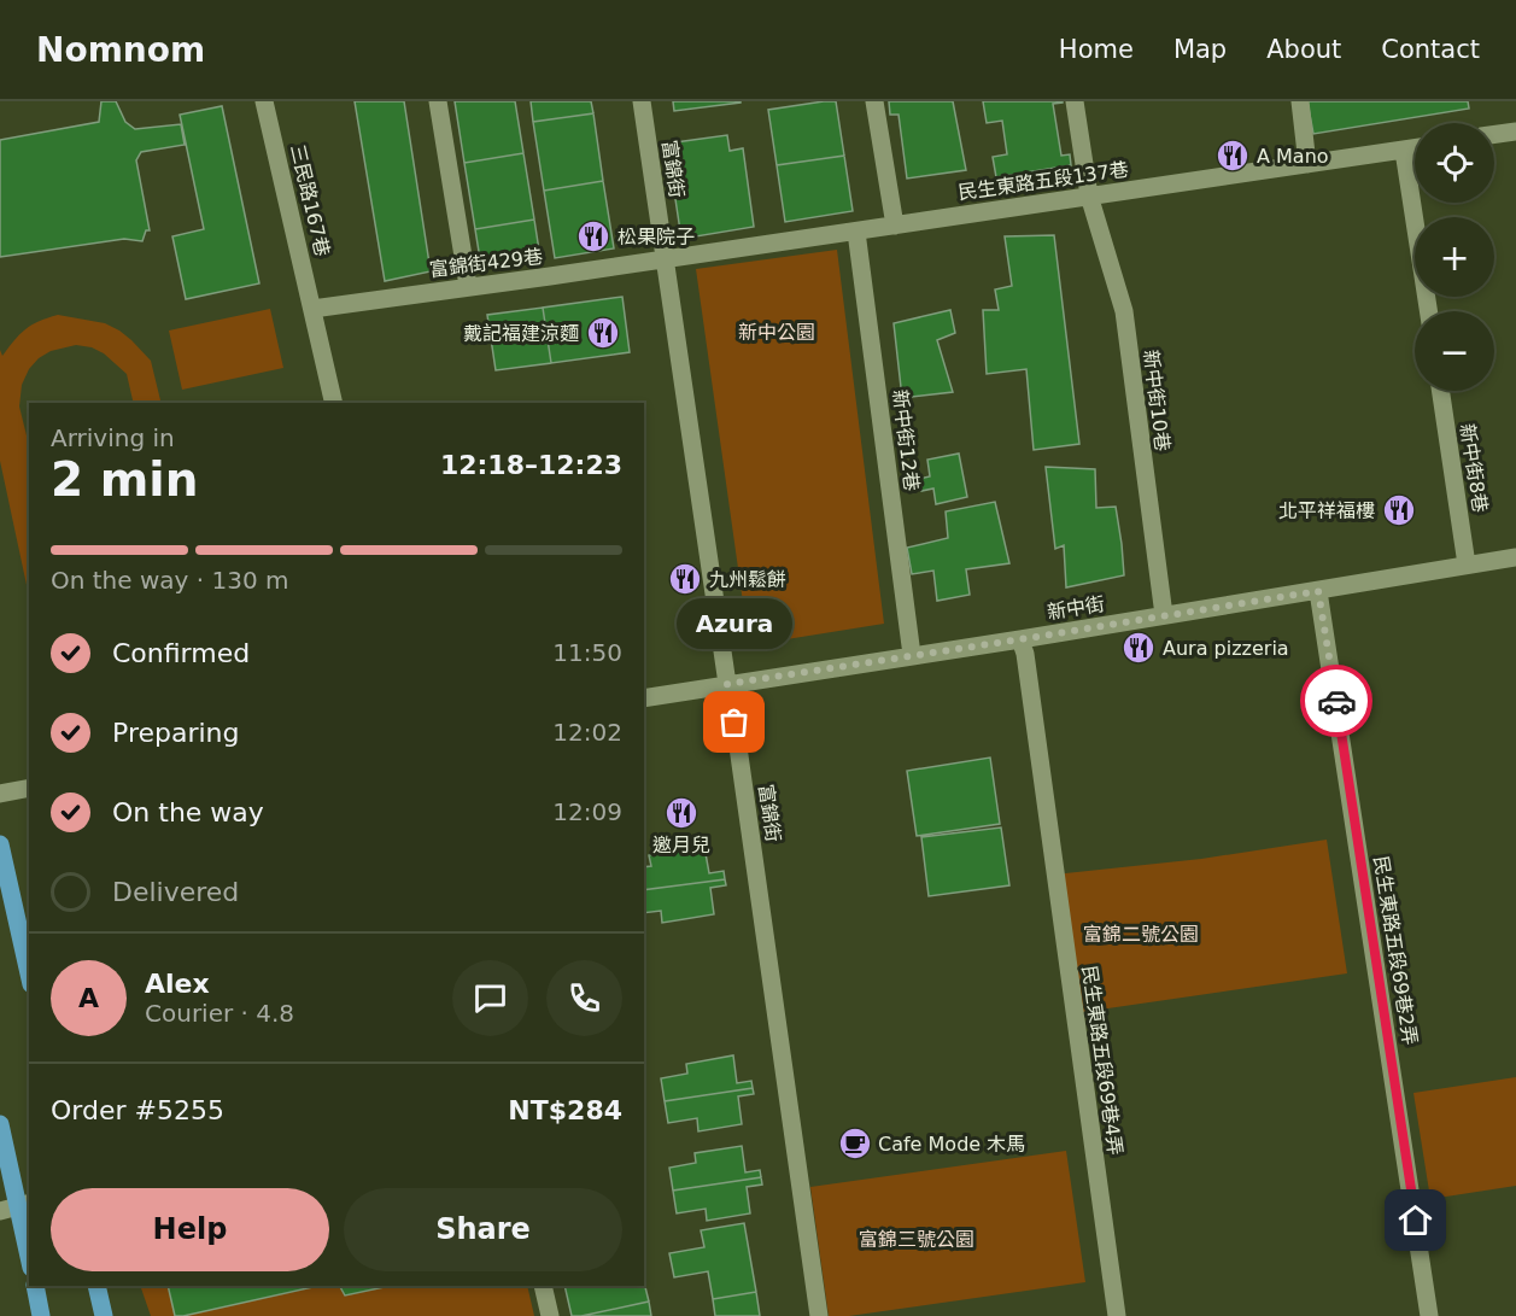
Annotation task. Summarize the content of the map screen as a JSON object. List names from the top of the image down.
{
  "streets": {
    "street": [
      "富錦街",
      "民生東路五段137巷",
      "三民路167巷",
      "富錦街429巷",
      "新中街10巷",
      "新中街12巷",
      "新中街8巷",
      "新中街",
      "民生東路五段69巷2弄",
      "民生東路五段69巷4弄"
    ]
  },
  "crossings": [
    ["富錦街", "民生東路五段137巷"],
    ["富錦街", "富錦街429巷"],
    ["富錦街", "新中街"],
    ["民生東路五段137巷", "富錦街429巷"],
    ["民生東路五段137巷", "新中街10巷"],
    ["民生東路五段137巷", "新中街12巷"],
    ["三民路167巷", "富錦街429巷"],
    ["新中街10巷", "新中街"],
    ["新中街12巷", "新中街"],
    ["新中街8巷", "新中街"],
    ["新中街", "民生東路五段69巷2弄"],
    ["新中街", "民生東路五段69巷4弄"]
  ],
  "parks": ["新中公園", "富錦二號公園", "富錦三號公園"],
  "places": {
    "restaurant": [
      "A Mano",
      "松果院子",
      "戴記福建涼麵",
      "北平祥福樓",
      "九州鬆餅",
      "Aura pizzeria",
      "邀月兒"
    ],
    "other": ["Azura"],
    "cafe": ["Cafe Mode 木馬"]
  },
  "page": {
    "header": "Nomnom",
    "nav": [
      "Home",
      "Map",
      "About",
      "Contact"
    ],
    "map_buttons": ["+", "−"],
    "heading": ["2 min", "Arriving in", "12:18–12:23"],
    "panel": [
      "Alex",
      "Courier · 4.8",
      "Order #5255",
      "NT$284"
    ],
    "bar": "On the way · 130 m",
    "bubble": "Azura",
    "list": [
      ["Confirmed", "11:50"],
      ["Preparing", "12:02"],
      ["On the way", "12:09"],
      "Delivered"
    ],
    "round": "A",
    "buttons": ["Help", "Share"]
  }
}
